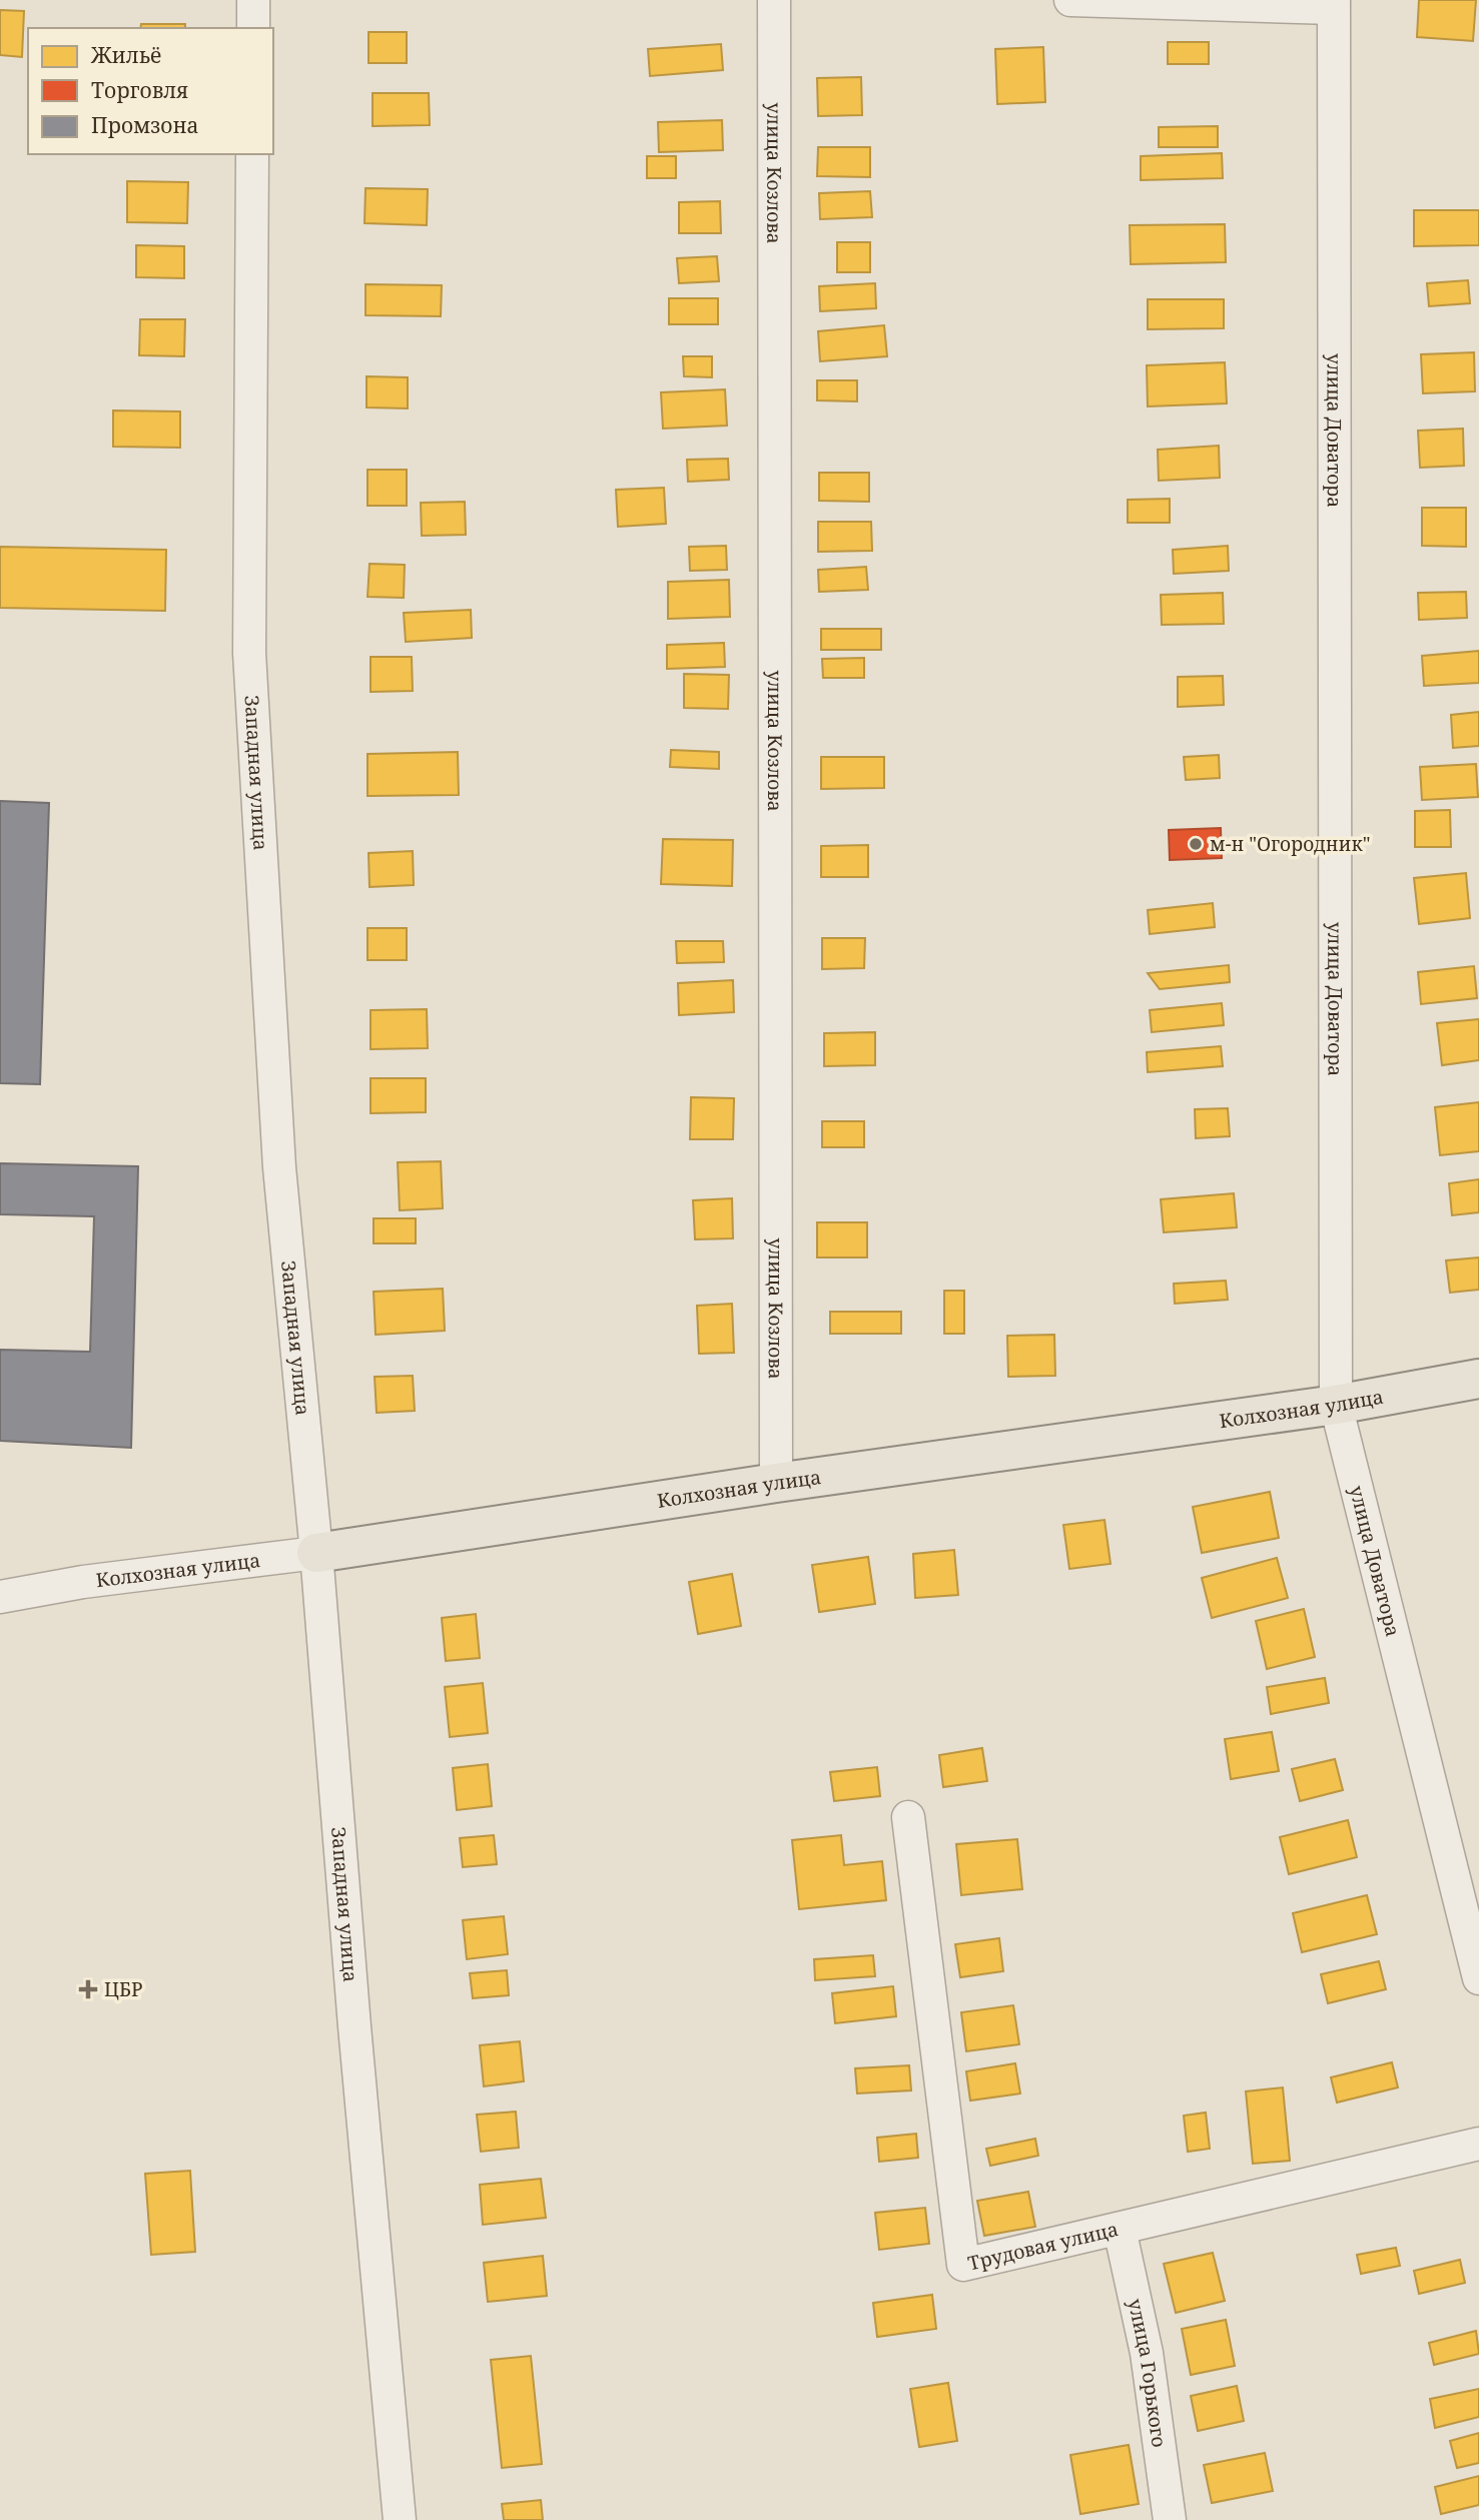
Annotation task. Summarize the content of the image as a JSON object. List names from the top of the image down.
{
  "streets": {
    "main road": ["Колхозная улица"],
    "street": [
      "улица Козлова",
      "улица Доватора",
      "Западная улица",
      "Трудовая улица",
      "улица Горького"
    ]
  },
  "crossings": [
    ["улица Козлова", "Колхозная улица"],
    ["улица Доватора", "Колхозная улица"],
    ["Западная улица", "Колхозная улица"],
    ["Трудовая улица", "улица Горького"]
  ],
  "places": {
    "other": ["м-н \"Огородник\""],
    "health": ["ЦБР"]
  },
  "legend": ["Жильё", "Торговля", "Промзона"]
}
